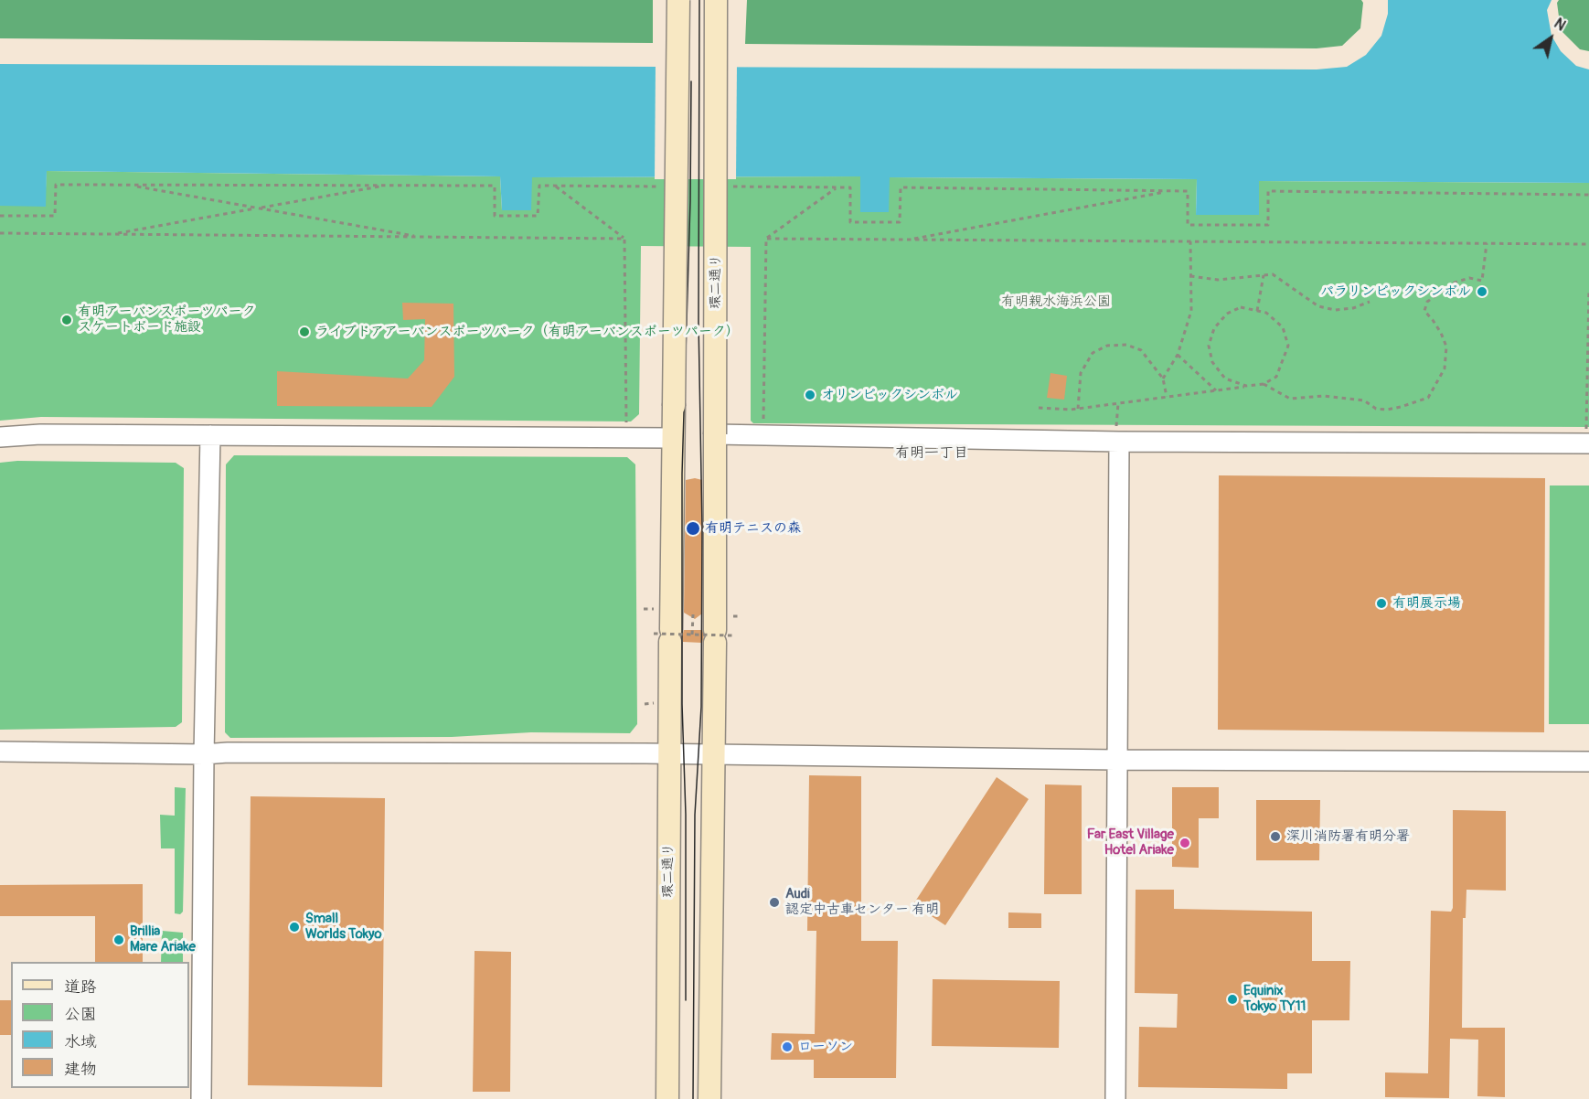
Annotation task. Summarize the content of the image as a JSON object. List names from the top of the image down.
{
  "streets": {
    "main road": ["環二通り"]
  },
  "districts": ["有明一丁目"],
  "parks": ["有明親水海浜公園"],
  "places": [
    "パラリンピックシンボル",
    "有明アーバンスポーツパーク スケートボード施設",
    "ライブドアアーバンスポーツパーク（有明アーバンスポーツパーク）",
    "オリンピックシンボル",
    "有明テニスの森",
    "有明展示場",
    "深川消防署有明分署",
    "Far East Village Hotel Ariake",
    "Audi 認定中古車センター 有明",
    "Small Worlds Tokyo",
    "Brillia Mare Ariake",
    "Equinix Tokyo TY11",
    "ローソン"
  ],
  "legend": [
    "道路",
    "公園",
    "水域",
    "建物"
  ],
  "north": "top right"
}
